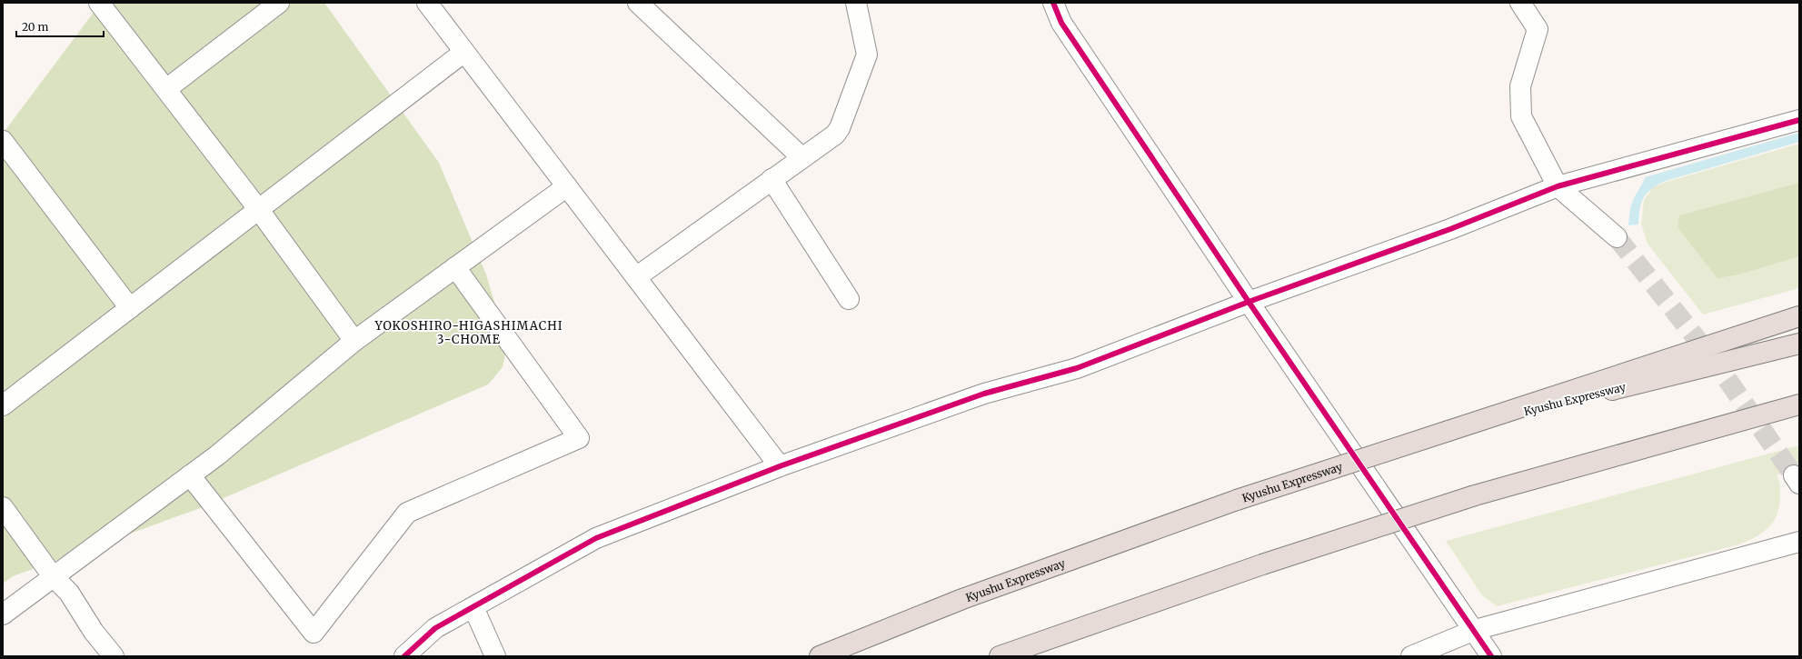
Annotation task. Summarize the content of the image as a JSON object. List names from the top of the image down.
{
  "streets": {
    "highway": ["Kyushu Expressway"]
  },
  "districts": ["YOKOSHIRO-HIGASHIMACHI 3-CHOME"],
  "scale_bar": "20 m"
}
